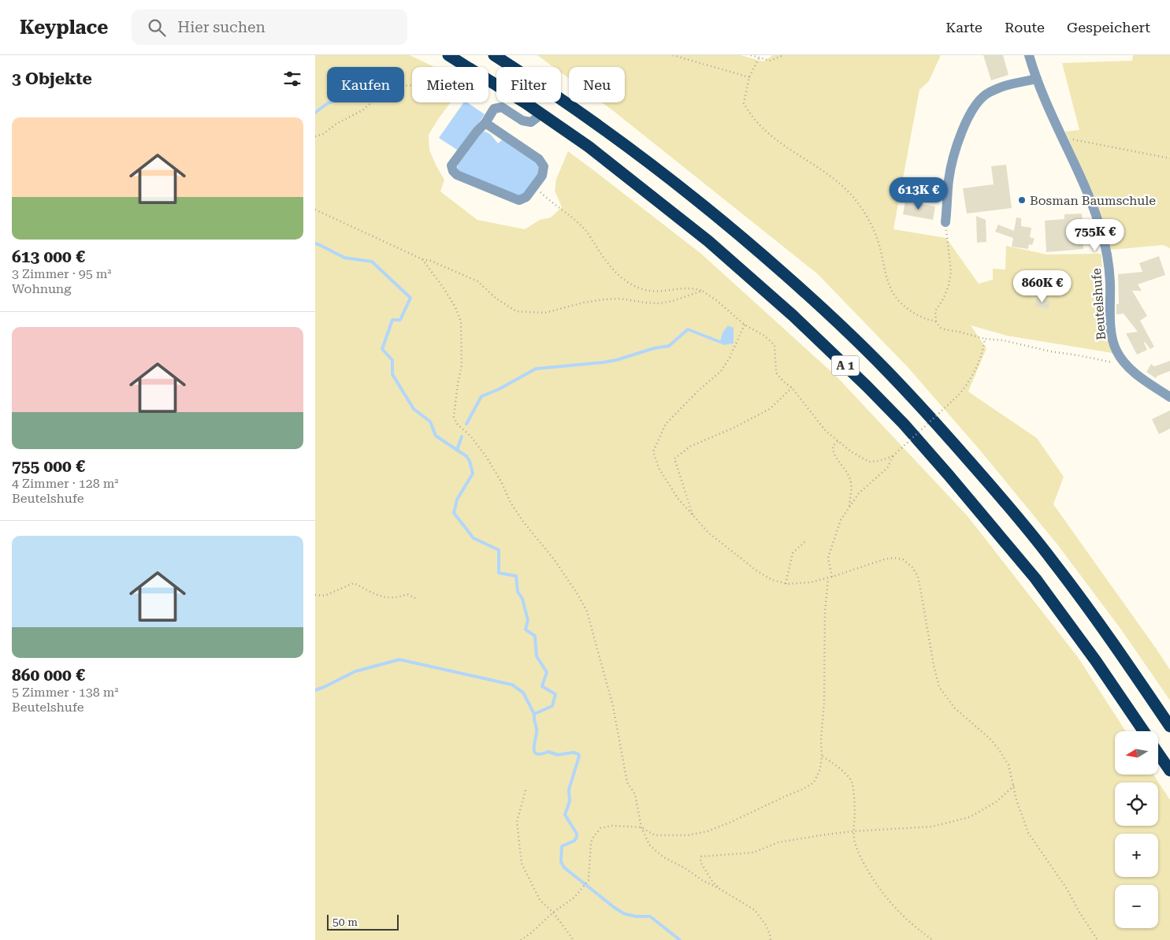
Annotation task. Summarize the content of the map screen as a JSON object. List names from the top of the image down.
{
  "streets": {
    "highway": ["A 1"],
    "street": ["Beutelshufe"]
  },
  "places": ["Bosman Baumschule"],
  "scale_bar": "50 m",
  "north": "left",
  "page": {
    "header": "Keyplace",
    "search": "Hier suchen",
    "nav": ["Karte", "Route", "Gespeichert"],
    "heading": "3 Objekte",
    "chip": [
      "Kaufen",
      "Mieten",
      "Filter",
      "Neu"
    ],
    "list": [
      {
        "name": "613 000 €",
        "note": "3 Zimmer · 95 m² · Wohnung"
      },
      {
        "name": "755 000 €",
        "note": "4 Zimmer · 128 m² · Beutelshufe"
      },
      {
        "name": "860 000 €",
        "note": "5 Zimmer · 138 m² · Beutelshufe"
      }
    ],
    "price": ["613K €", "755K €", "860K €"],
    "map_buttons": ["+", "−"],
    "scale": "50 m"
  }
}
